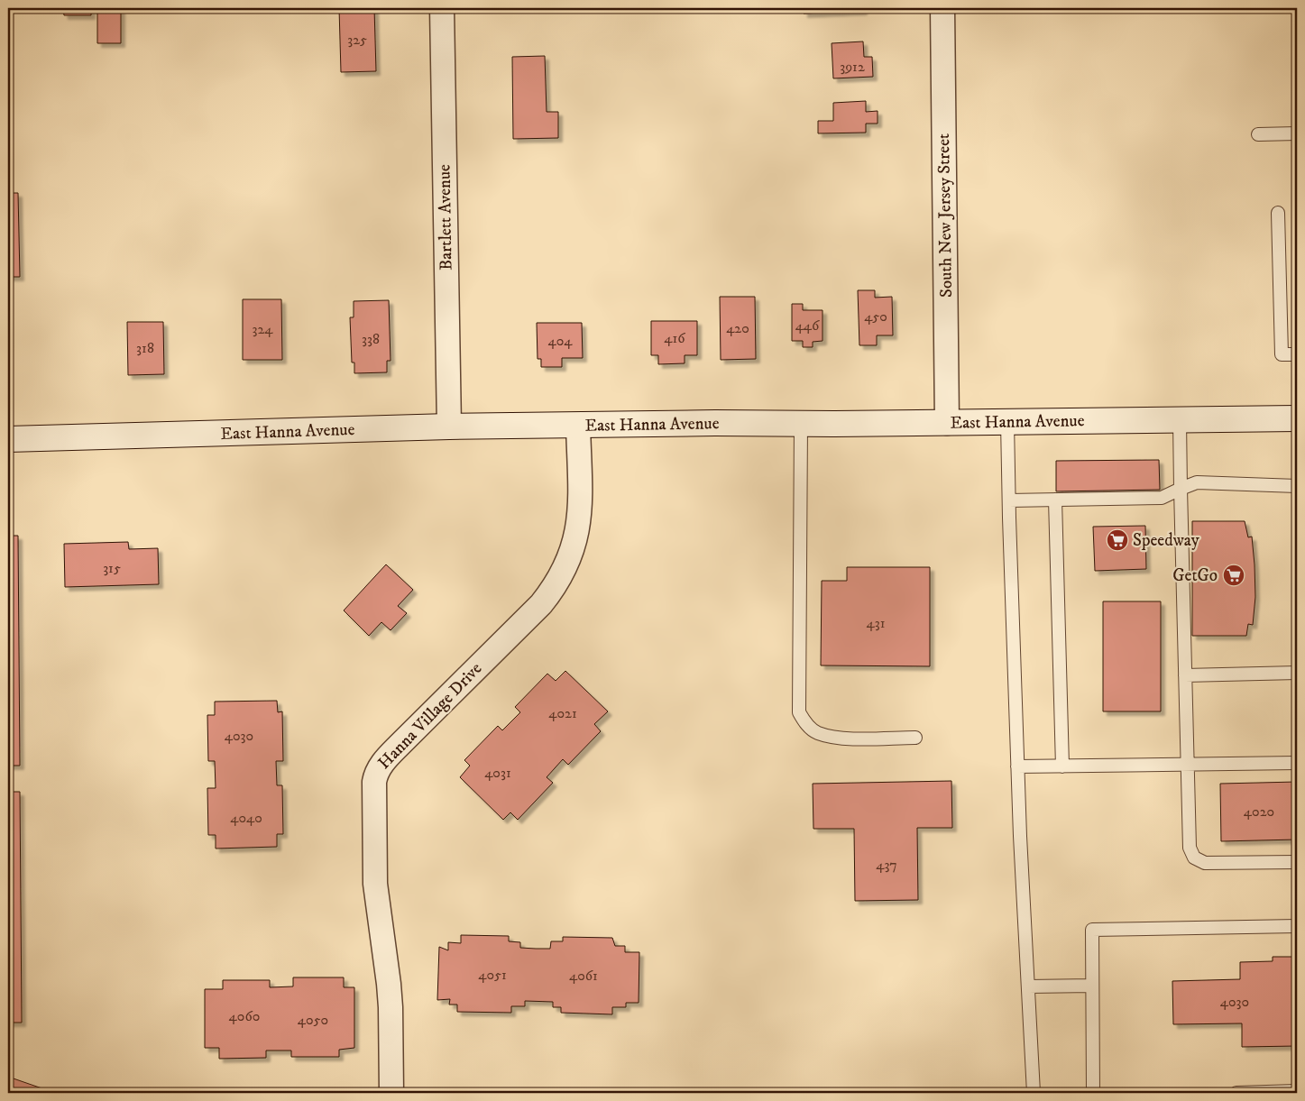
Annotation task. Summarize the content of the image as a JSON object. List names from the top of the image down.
{
  "streets": {
    "main road": ["East Hanna Avenue"],
    "street": ["South New Jersey Street", "Bartlett Avenue", "Hanna Village Drive"]
  },
  "crossings": [
    ["South New Jersey Street", "East Hanna Avenue"],
    ["Bartlett Avenue", "East Hanna Avenue"],
    ["East Hanna Avenue", "Hanna Village Drive"]
  ],
  "places": {
    "supermarket": ["Speedway", "GetGo"]
  },
  "house_numbers": [
    "325",
    "3912",
    "450",
    "446",
    "420",
    "324",
    "416",
    "338",
    "404",
    "318",
    "315",
    "431",
    "4021",
    "4030",
    "4031",
    "4020",
    "4040",
    "437",
    "4051",
    "4061",
    "4030",
    "4060",
    "4050"
  ]
}
